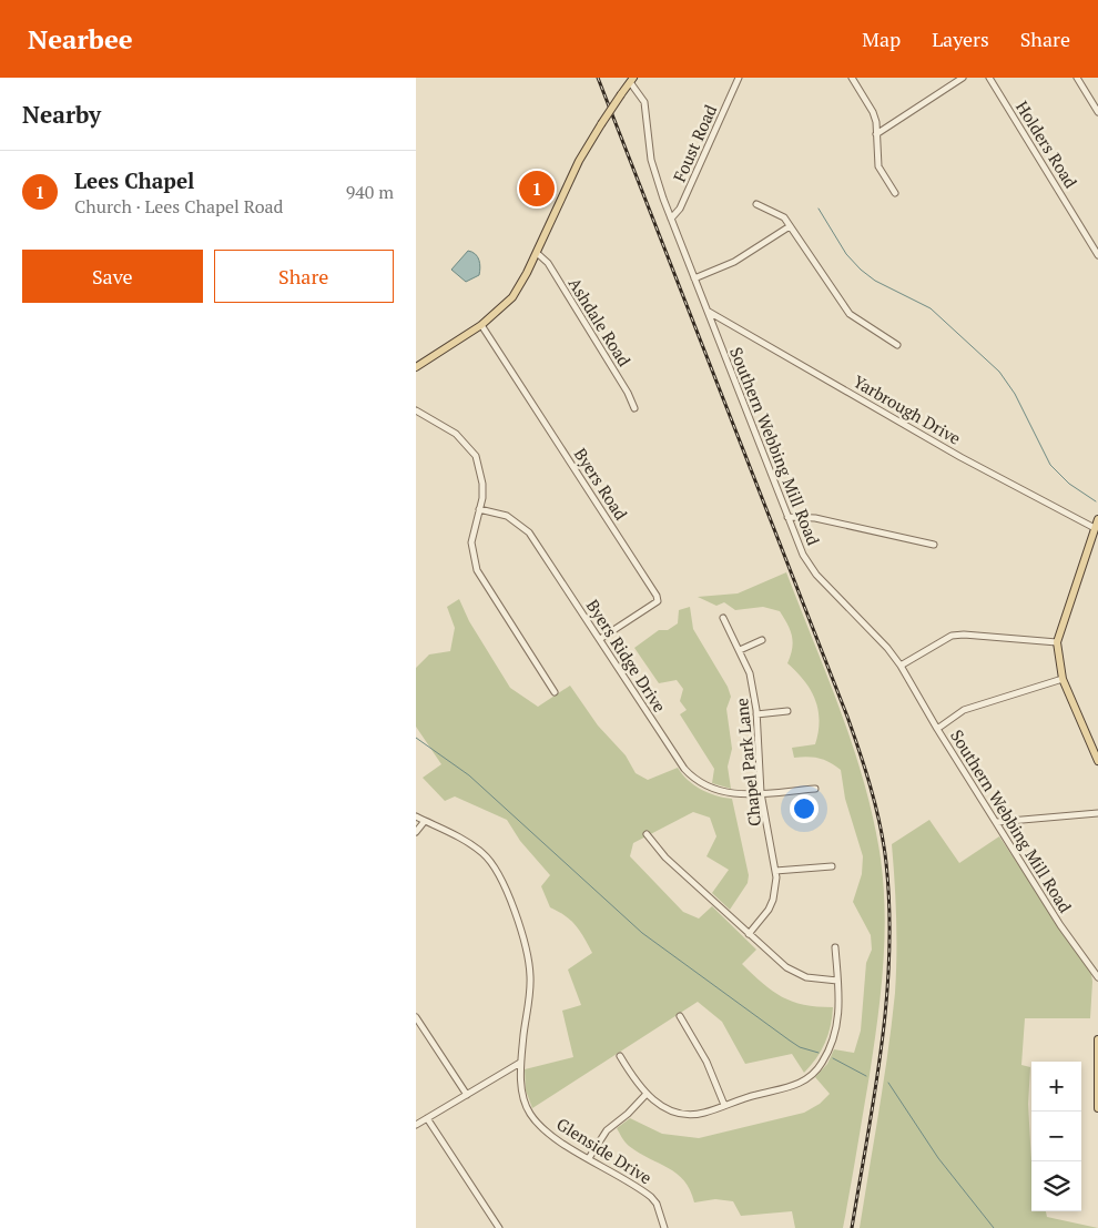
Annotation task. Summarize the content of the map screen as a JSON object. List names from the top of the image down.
{
  "streets": {
    "street": [
      "Foust Road",
      "Holders Road",
      "Ashdale Road",
      "Yarbrough Drive",
      "Southern Webbing Mill Road",
      "Byers Road",
      "Byers Ridge Drive",
      "Chapel Park Lane",
      "Glenside Drive"
    ]
  },
  "crossings": [
    ["Foust Road", "Southern Webbing Mill Road"],
    ["Yarbrough Drive", "Southern Webbing Mill Road"],
    ["Byers Road", "Byers Ridge Drive"],
    ["Byers Ridge Drive", "Chapel Park Lane"]
  ],
  "page": {
    "header": "Nearbee",
    "nav": ["Map", "Layers", "Share"],
    "heading": "Nearby",
    "list": [
      {
        "mark": "1",
        "name": "Lees Chapel",
        "note": "Church · Lees Chapel Road",
        "value": "940 m"
      }
    ],
    "pins": "1",
    "buttons": ["Save", "Share"],
    "map_buttons": ["+", "−"]
  }
}
